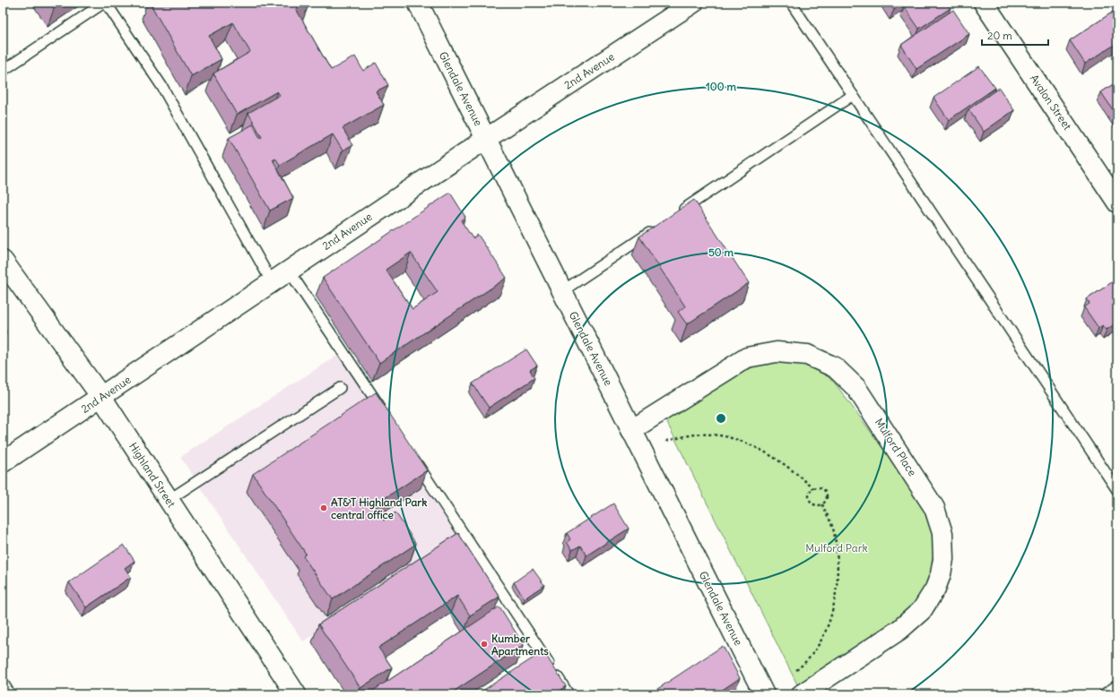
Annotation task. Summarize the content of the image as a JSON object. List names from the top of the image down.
{
  "streets": {
    "street": [
      "2nd Avenue",
      "Glendale Avenue",
      "Avalon Street",
      "Mulford Place",
      "Highland Street"
    ]
  },
  "crossings": [
    ["2nd Avenue", "Glendale Avenue"],
    ["2nd Avenue", "Highland Street"],
    ["Glendale Avenue", "Mulford Place"]
  ],
  "parks": ["Mulford Park"],
  "places": ["AT&T Highland Park central office", "Kumber Apartments"],
  "scale_bar": "20 m",
  "rings": ["100 m", "50 m"]
}
